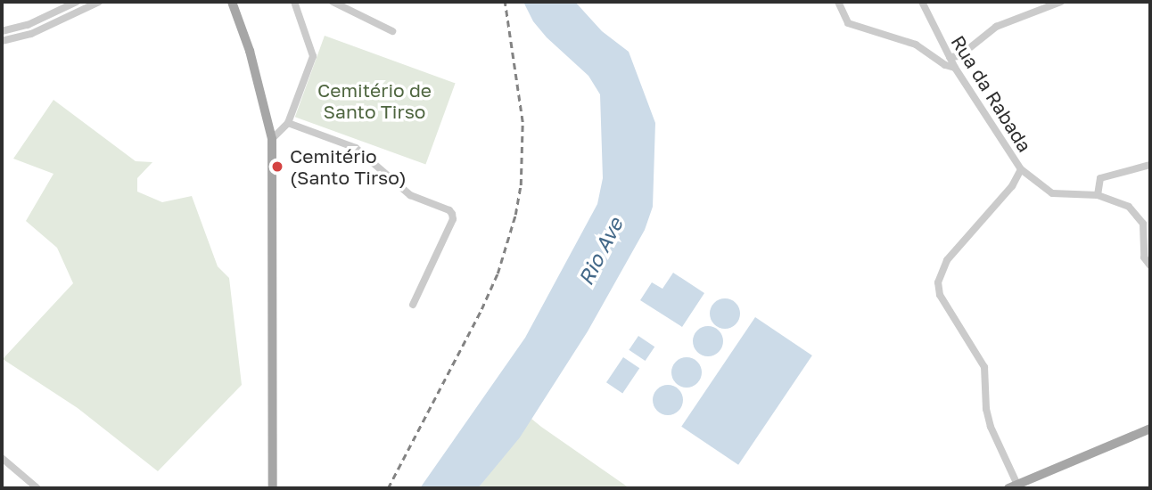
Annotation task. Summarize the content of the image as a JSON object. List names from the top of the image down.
{
  "streets": {
    "street": ["Rua da Rabada"]
  },
  "water": ["Rio Ave"],
  "parks": ["Cemitério de Santo Tirso"],
  "places": ["Cemitério (Santo Tirso)"]
}
